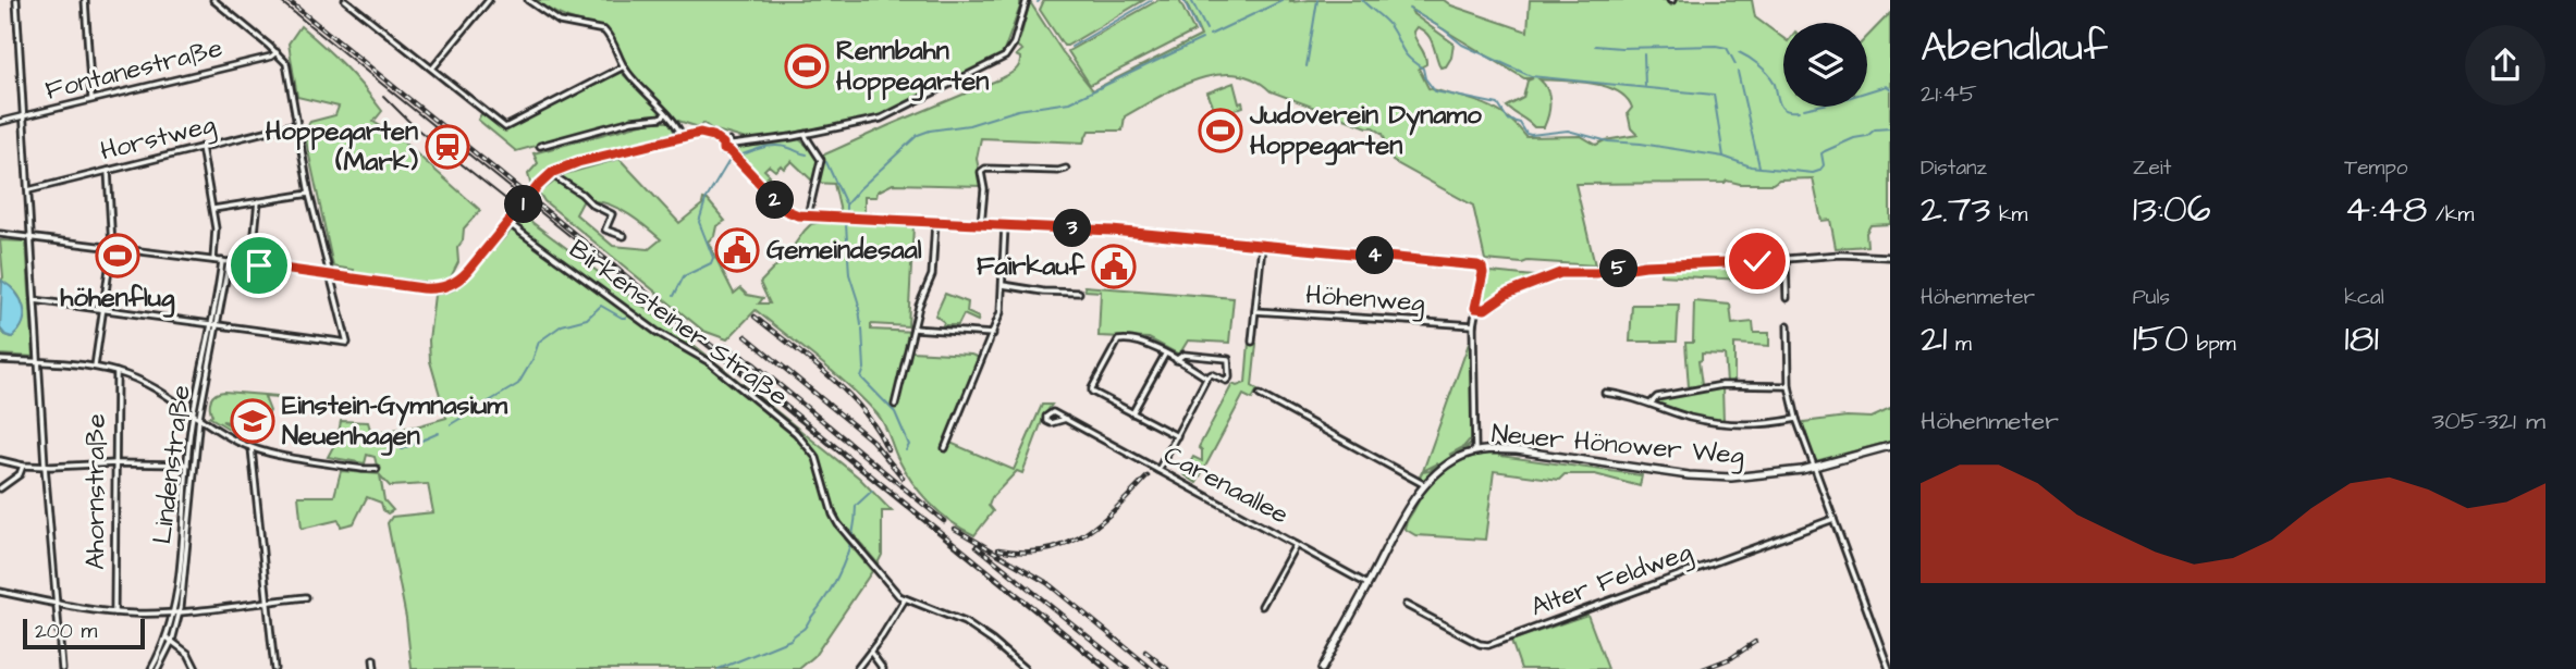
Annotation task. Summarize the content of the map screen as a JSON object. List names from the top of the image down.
{
  "streets": {
    "main road": ["Neuer Hönower Weg"],
    "street": [
      "Fontanestraße",
      "Horstweg",
      "Höhenweg",
      "Birkensteiner Straße",
      "Lindenstraße",
      "Carenaallee",
      "Ahornstraße",
      "Alter Feldweg"
    ]
  },
  "crossings": [
    ["Neuer Hönower Weg", "Carenaallee"]
  ],
  "places": {
    "sports": ["Rennbahn Hoppegarten", "Judoverein Dynamo Hoppegarten", "höhenflug"],
    "station": ["Hoppegarten (Mark)"],
    "public building": ["Gemeindesaal", "Fairkauf"],
    "school or university": ["Einstein-Gymnasium Neuenhagen"]
  },
  "scale_bar": "200 m",
  "page": {
    "heading": ["Abendlauf", "21:45"],
    "stats": [
      ["Distanz", "2.73 km"],
      ["Zeit", "13:06"],
      ["Tempo", "4:48 /km"],
      ["Höhenmeter", "21 m"],
      ["Puls", "150 bpm"],
      ["kcal", "181"]
    ],
    "pins": [
      "2",
      "1",
      "3",
      "4",
      "5"
    ],
    "chart": ["Höhenmeter", "305–321 m"],
    "scale": "200 m"
  }
}
